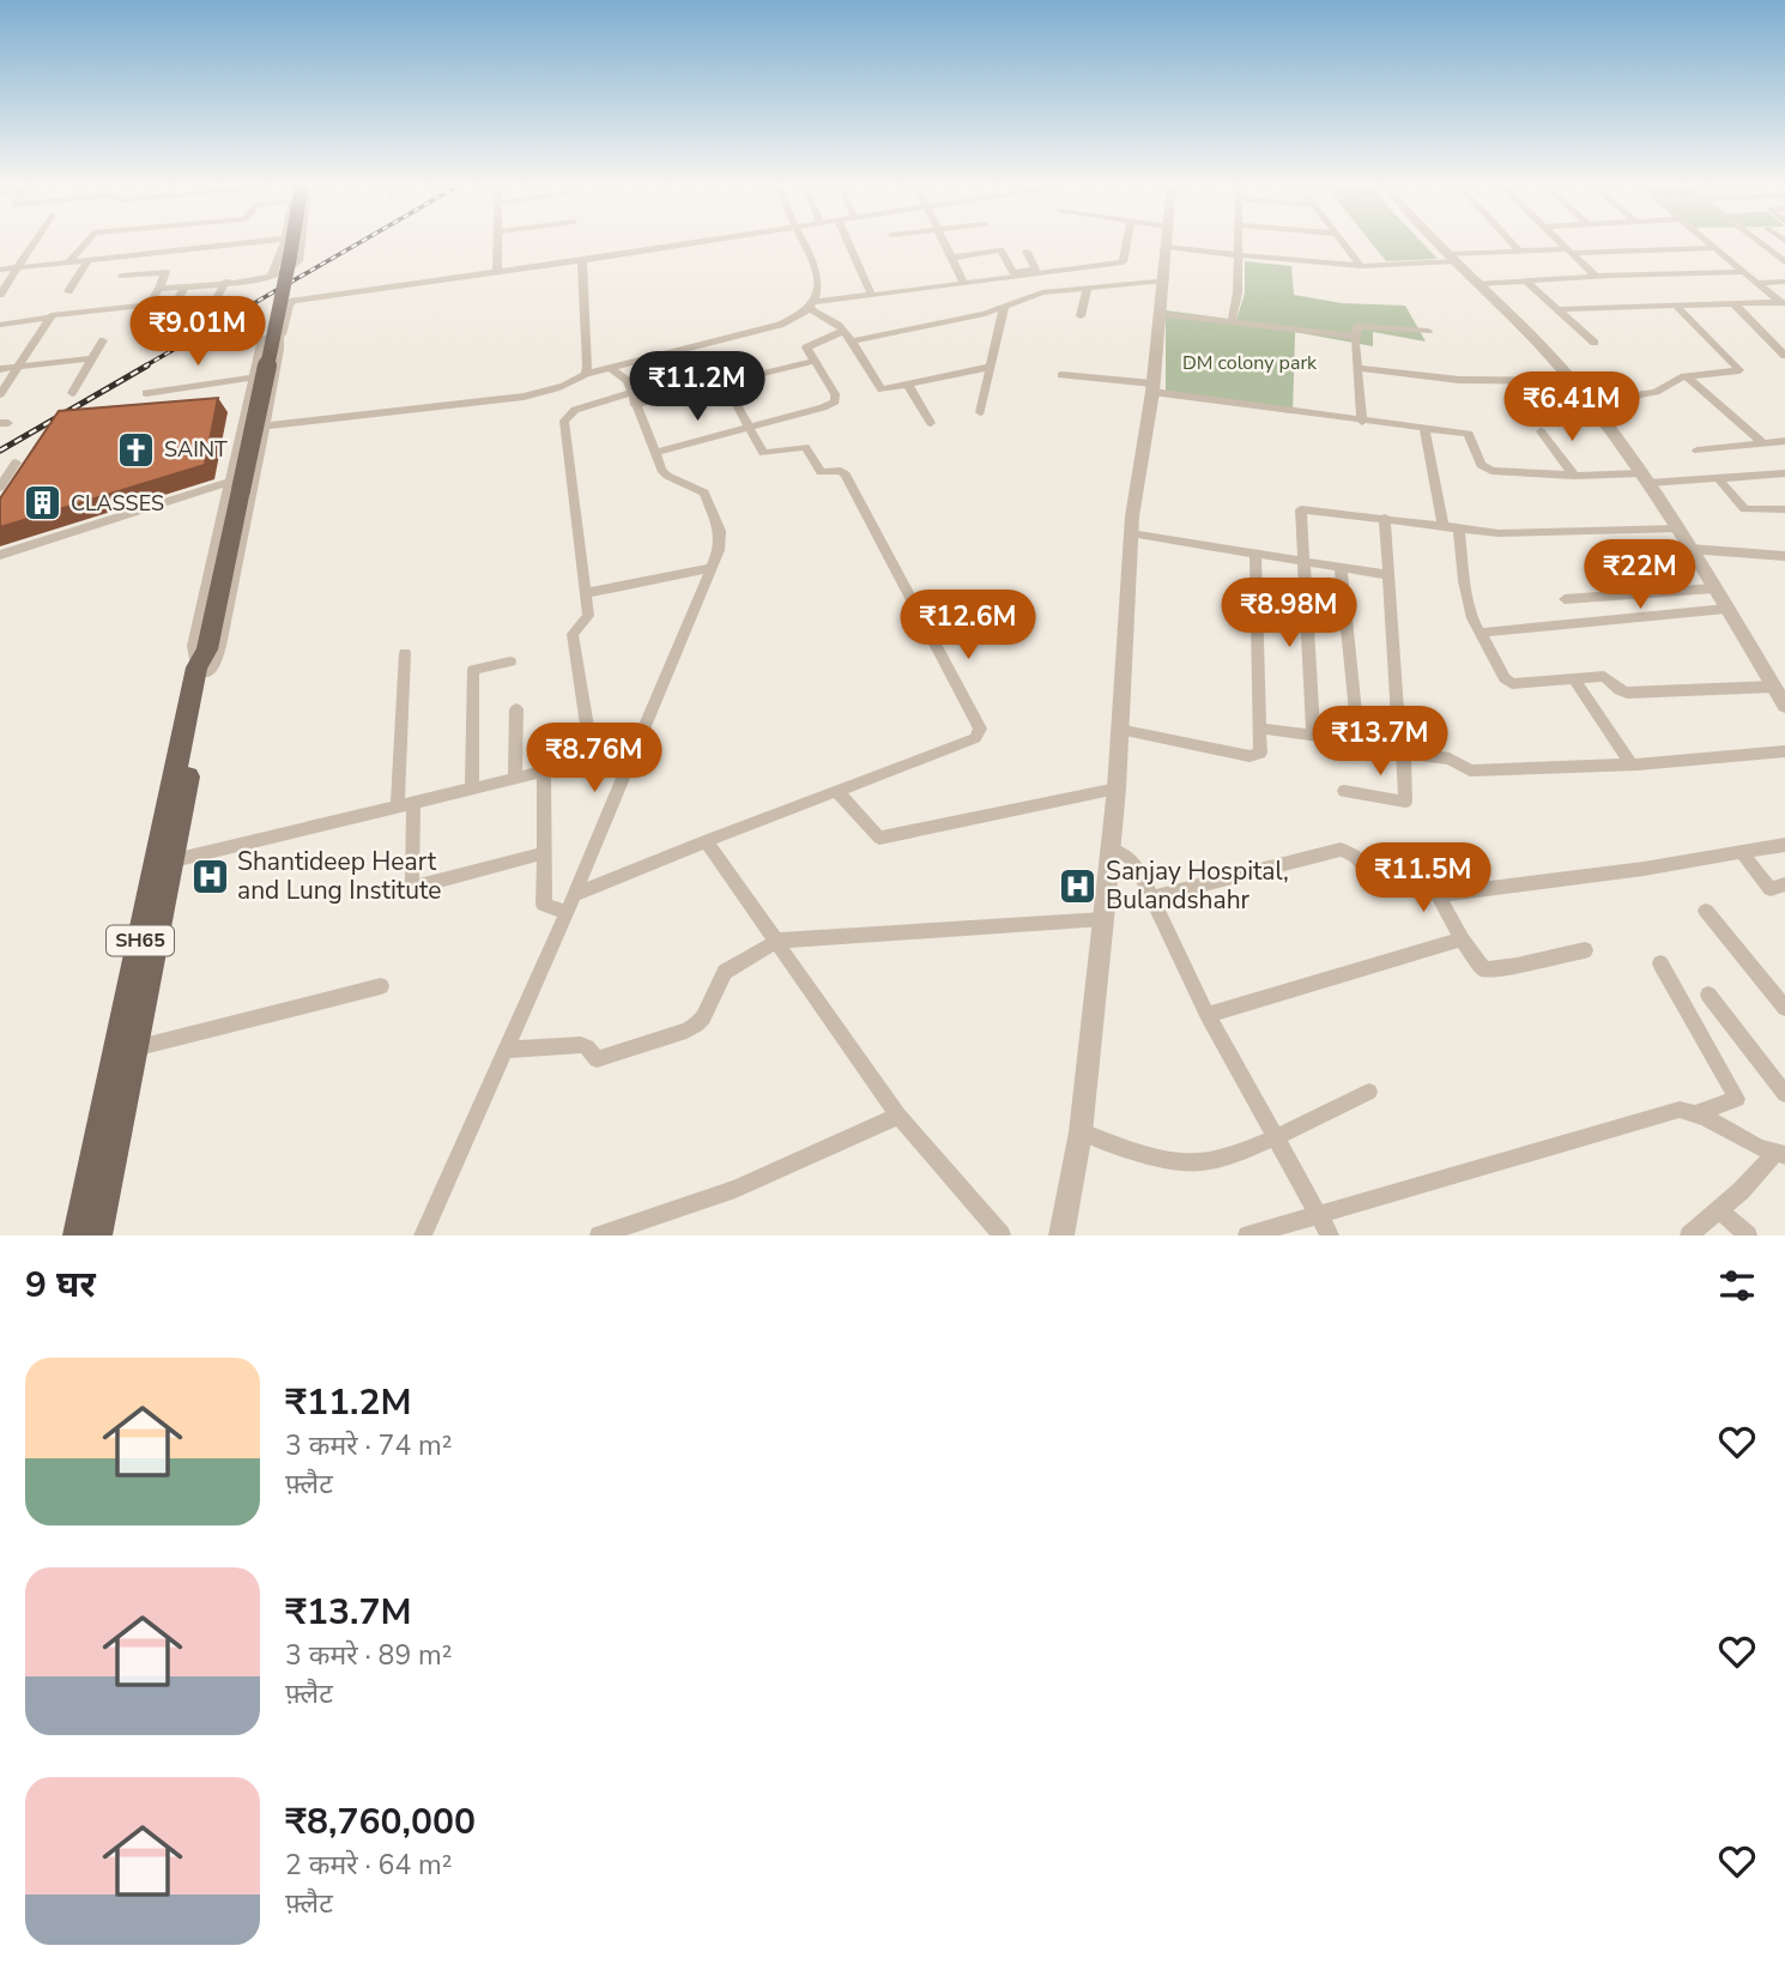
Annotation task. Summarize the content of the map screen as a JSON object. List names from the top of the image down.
{
  "streets": {
    "main road": ["SH65"]
  },
  "parks": ["DM colony park"],
  "places": {
    "church": ["SAINT"],
    "building": ["CLASSES"],
    "hospital": ["Shantideep Heart and Lung Institute", "Sanjay Hospital, Bulandshahr"]
  },
  "page": {
    "price": [
      "₹9.01M",
      "₹11.2M",
      "₹6.41M",
      "₹22M",
      "₹8.98M",
      "₹12.6M",
      "₹13.7M",
      "₹8.76M",
      "₹11.5M"
    ],
    "heading": "9 घर",
    "list": [
      {
        "name": "₹11.2M",
        "note": "3 कमरे · 74 m² · फ़्लैट"
      },
      {
        "name": "₹13.7M",
        "note": "3 कमरे · 89 m² · फ़्लैट"
      },
      {
        "name": "₹8,760,000",
        "note": "2 कमरे · 64 m² · फ़्लैट"
      }
    ]
  }
}
